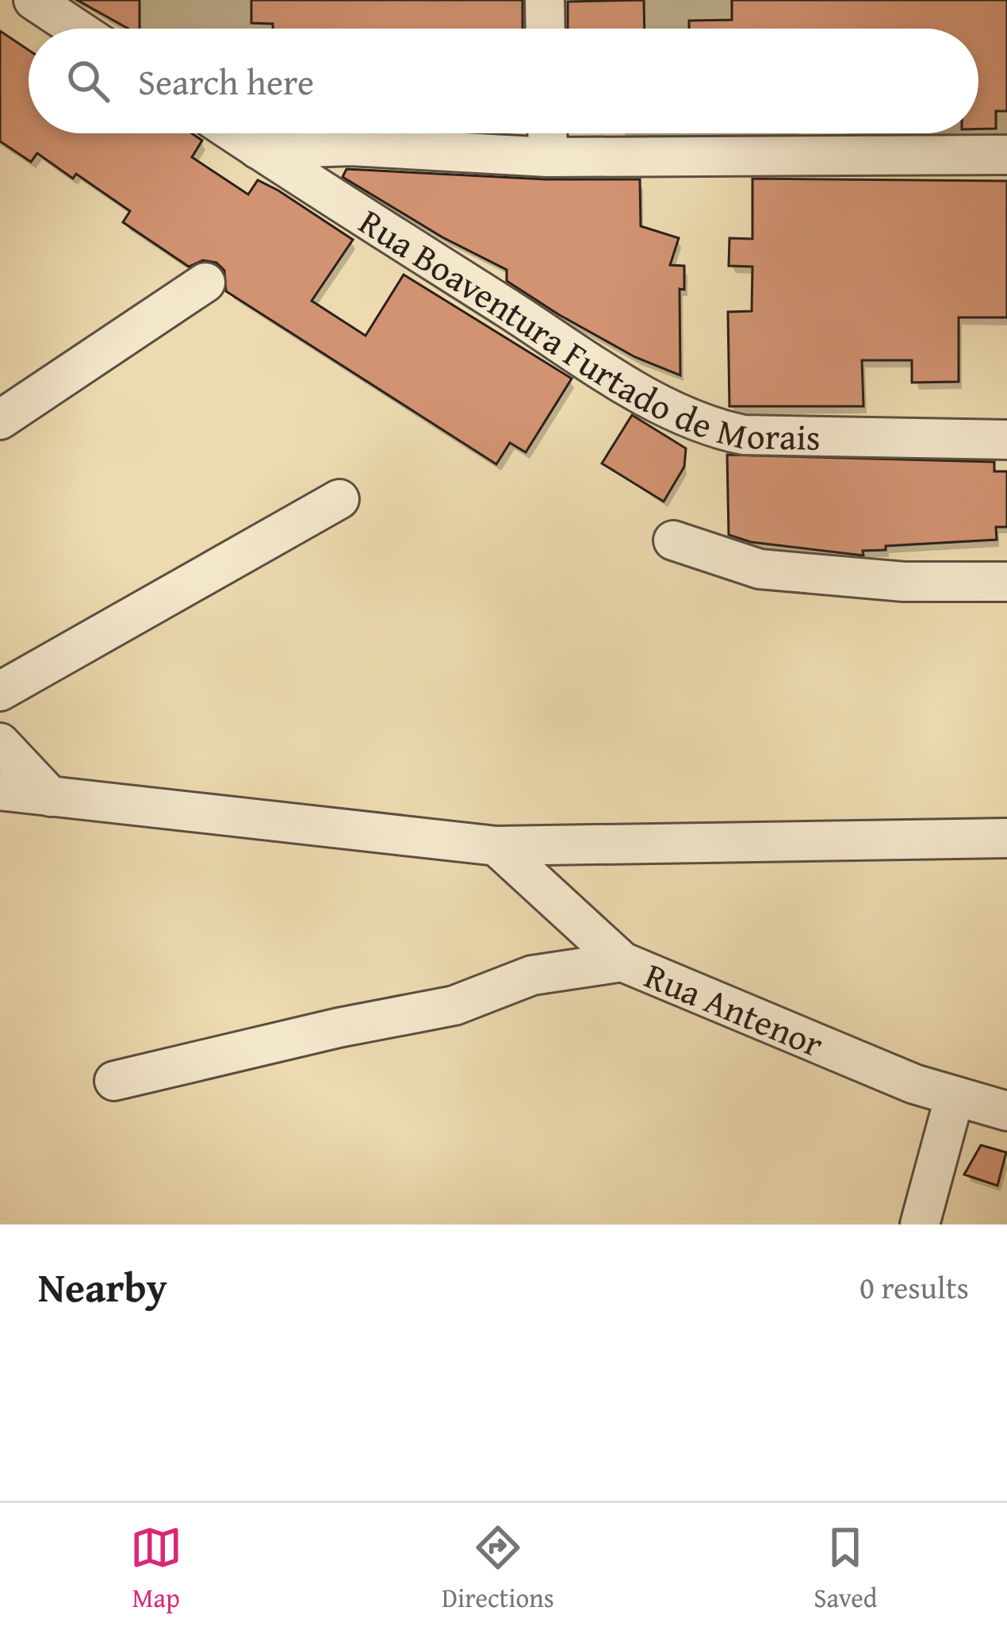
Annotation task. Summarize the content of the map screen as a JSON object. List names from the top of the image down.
{
  "streets": {
    "street": ["Rua Boaventura Furtado de Morais", "Rua Antenor"]
  },
  "page": {
    "search": "Search here",
    "heading": ["Nearby", "0 results"],
    "nav": ["Map", "Directions", "Saved"]
  }
}
